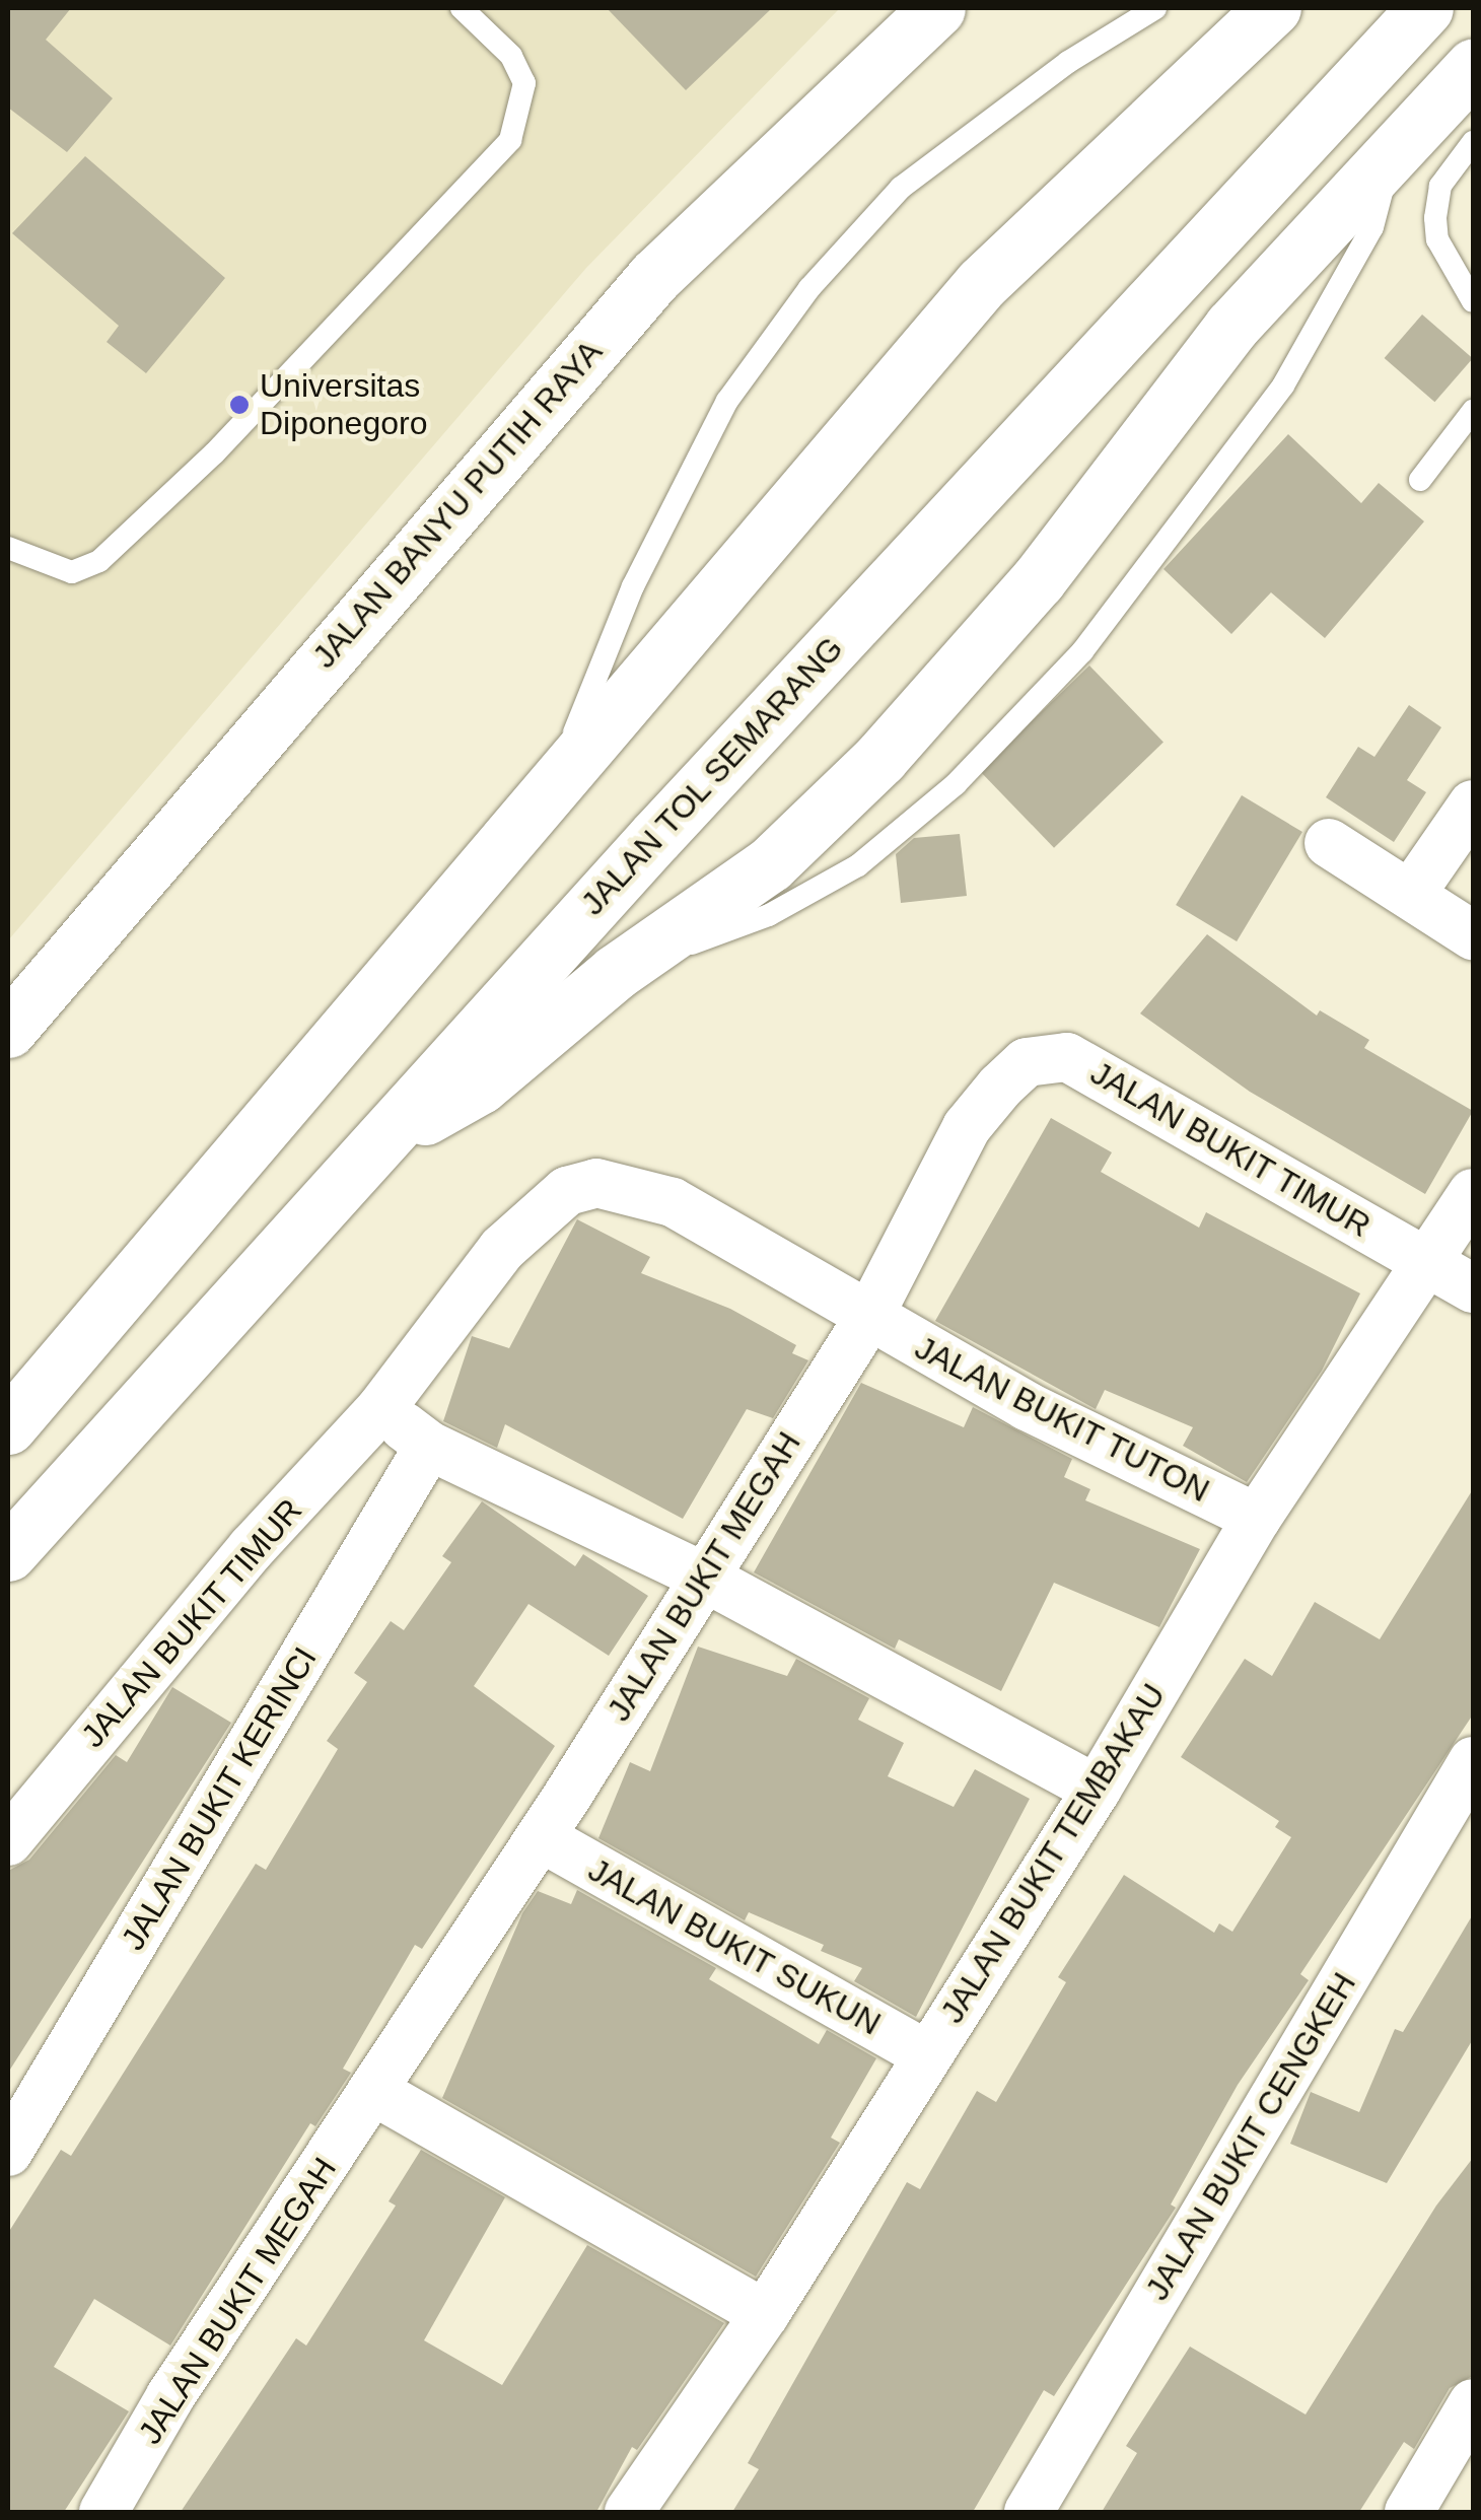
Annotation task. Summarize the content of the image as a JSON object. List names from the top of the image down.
{
  "streets": {
    "main road": ["JALAN BANYU PUTIH RAYA", "JALAN TOL SEMARANG"],
    "street": [
      "JALAN BUKIT TIMUR",
      "JALAN BUKIT TUTON",
      "JALAN BUKIT MEGAH",
      "JALAN BUKIT KERINCI",
      "JALAN BUKIT TEMBAKAU",
      "JALAN BUKIT SUKUN",
      "JALAN BUKIT CENGKEH"
    ]
  },
  "crossings": [
    ["JALAN BUKIT TIMUR", "JALAN BUKIT TUTON"],
    ["JALAN BUKIT TIMUR", "JALAN BUKIT MEGAH"],
    ["JALAN BUKIT TIMUR", "JALAN BUKIT TEMBAKAU"],
    ["JALAN BUKIT TUTON", "JALAN BUKIT MEGAH"],
    ["JALAN BUKIT TUTON", "JALAN BUKIT TEMBAKAU"],
    ["JALAN BUKIT MEGAH", "JALAN BUKIT SUKUN"],
    ["JALAN BUKIT TEMBAKAU", "JALAN BUKIT SUKUN"]
  ],
  "places": ["Universitas Diponegoro"]
}
